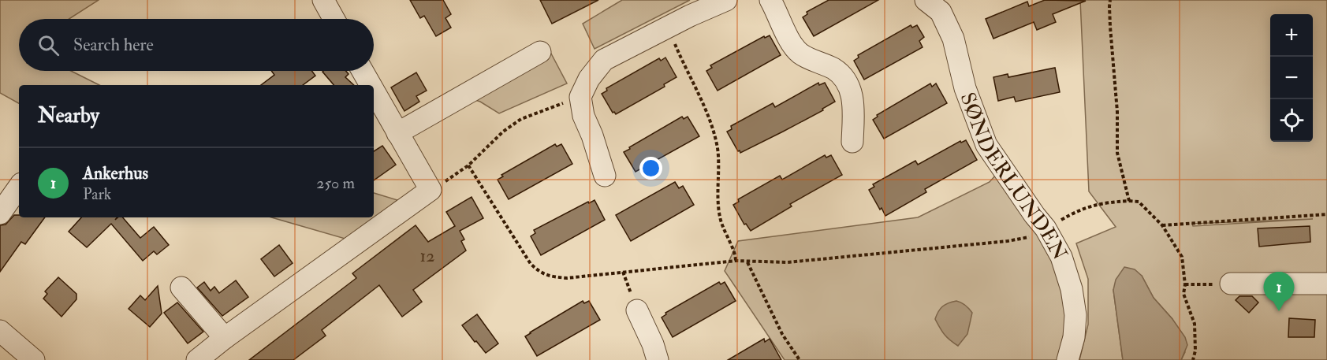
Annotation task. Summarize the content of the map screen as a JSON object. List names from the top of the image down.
{
  "streets": {
    "street": ["SØNDERLUNDEN"]
  },
  "house_numbers": ["12"],
  "page": {
    "map_buttons": ["+", "−"],
    "search": "Search here",
    "heading": "Nearby",
    "list": [
      {
        "mark": "1",
        "name": "Ankerhus",
        "note": "Park",
        "value": "250 m"
      }
    ],
    "pins": "1"
  }
}
